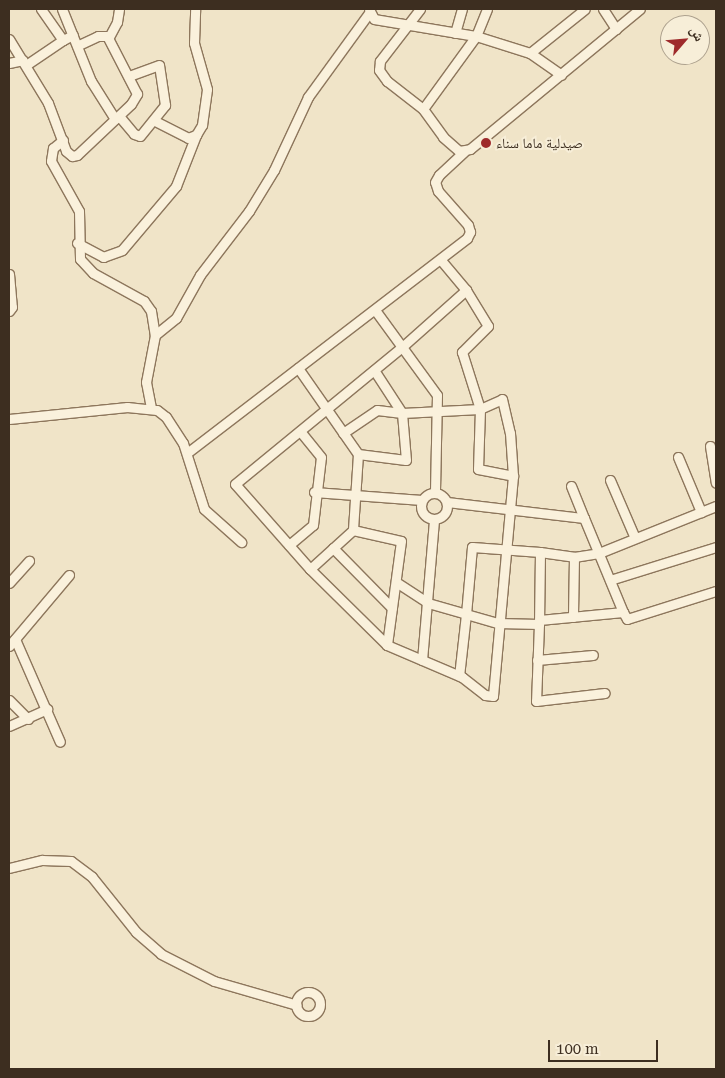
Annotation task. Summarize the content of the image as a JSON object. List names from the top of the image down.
{
  "places": ["صيدلية ماما سناء"],
  "scale_bar": "100 m",
  "north": "top right"
}
